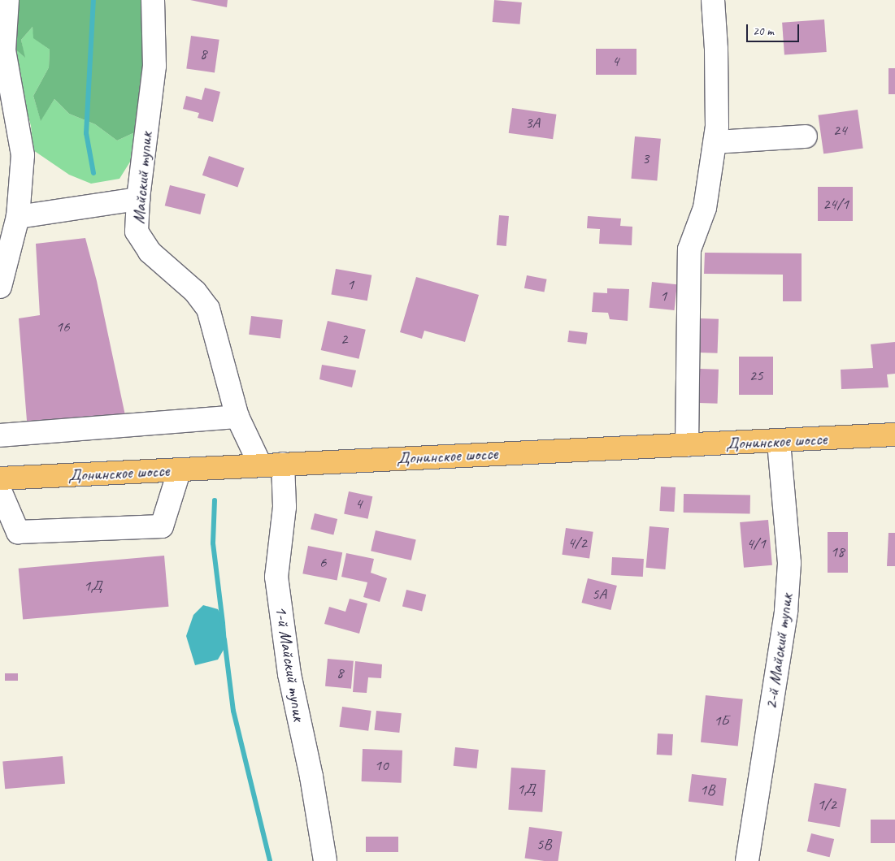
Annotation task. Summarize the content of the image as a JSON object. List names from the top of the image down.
{
  "streets": {
    "main road": ["Донинское шоссе"],
    "street": ["Майский тупик", "2-й Майский тупик", "1-й Майский тупик"]
  },
  "crossings": [
    ["Майский тупик", "Донинское шоссе"],
    ["Донинское шоссе", "2-й Майский тупик"],
    ["Донинское шоссе", "1-й Майский тупик"]
  ],
  "house_numbers": [
    "8",
    "4",
    "3А",
    "24",
    "3",
    "24/1",
    "1",
    "1",
    "16",
    "2",
    "25",
    "4",
    "4/2",
    "4/1",
    "18",
    "6",
    "1Д",
    "5А",
    "8",
    "1Б",
    "10",
    "1Д",
    "1В",
    "1/2",
    "5В"
  ],
  "scale_bar": "20 m"
}
